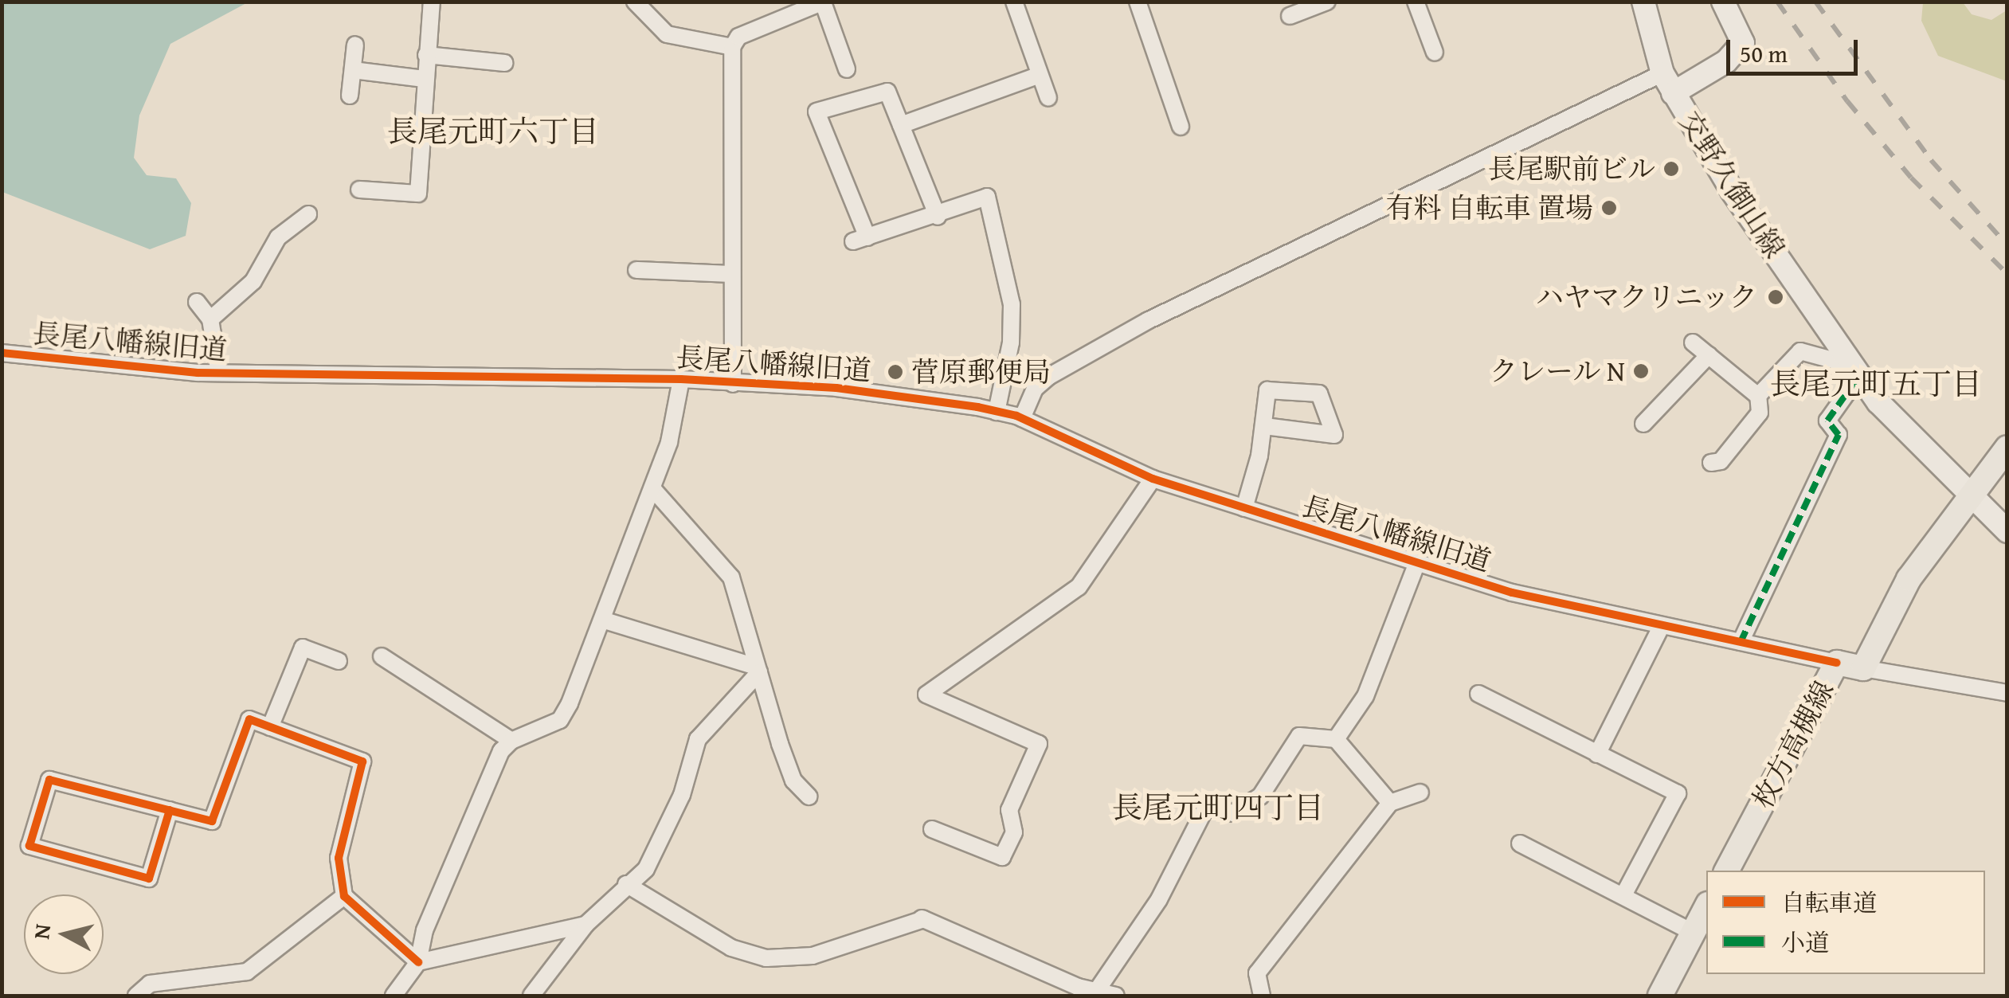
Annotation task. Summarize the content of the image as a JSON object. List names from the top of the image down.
{
  "streets": {
    "main road": ["交野久御山線", "枚方高槻線"],
    "street": ["長尾八幡線旧道"]
  },
  "crossings": [
    ["交野久御山線", "枚方高槻線"],
    ["長尾八幡線旧道", "枚方高槻線"]
  ],
  "districts": ["長尾元町六丁目", "長尾元町五丁目", "長尾元町四丁目"],
  "places": [
    "長尾駅前ビル",
    "有料 自転車 置場",
    "ハヤマクリニック",
    "クレール N",
    "菅原郵便局"
  ],
  "legend": ["自転車道", "小道"],
  "scale_bar": "50 m",
  "north": "left"
}
